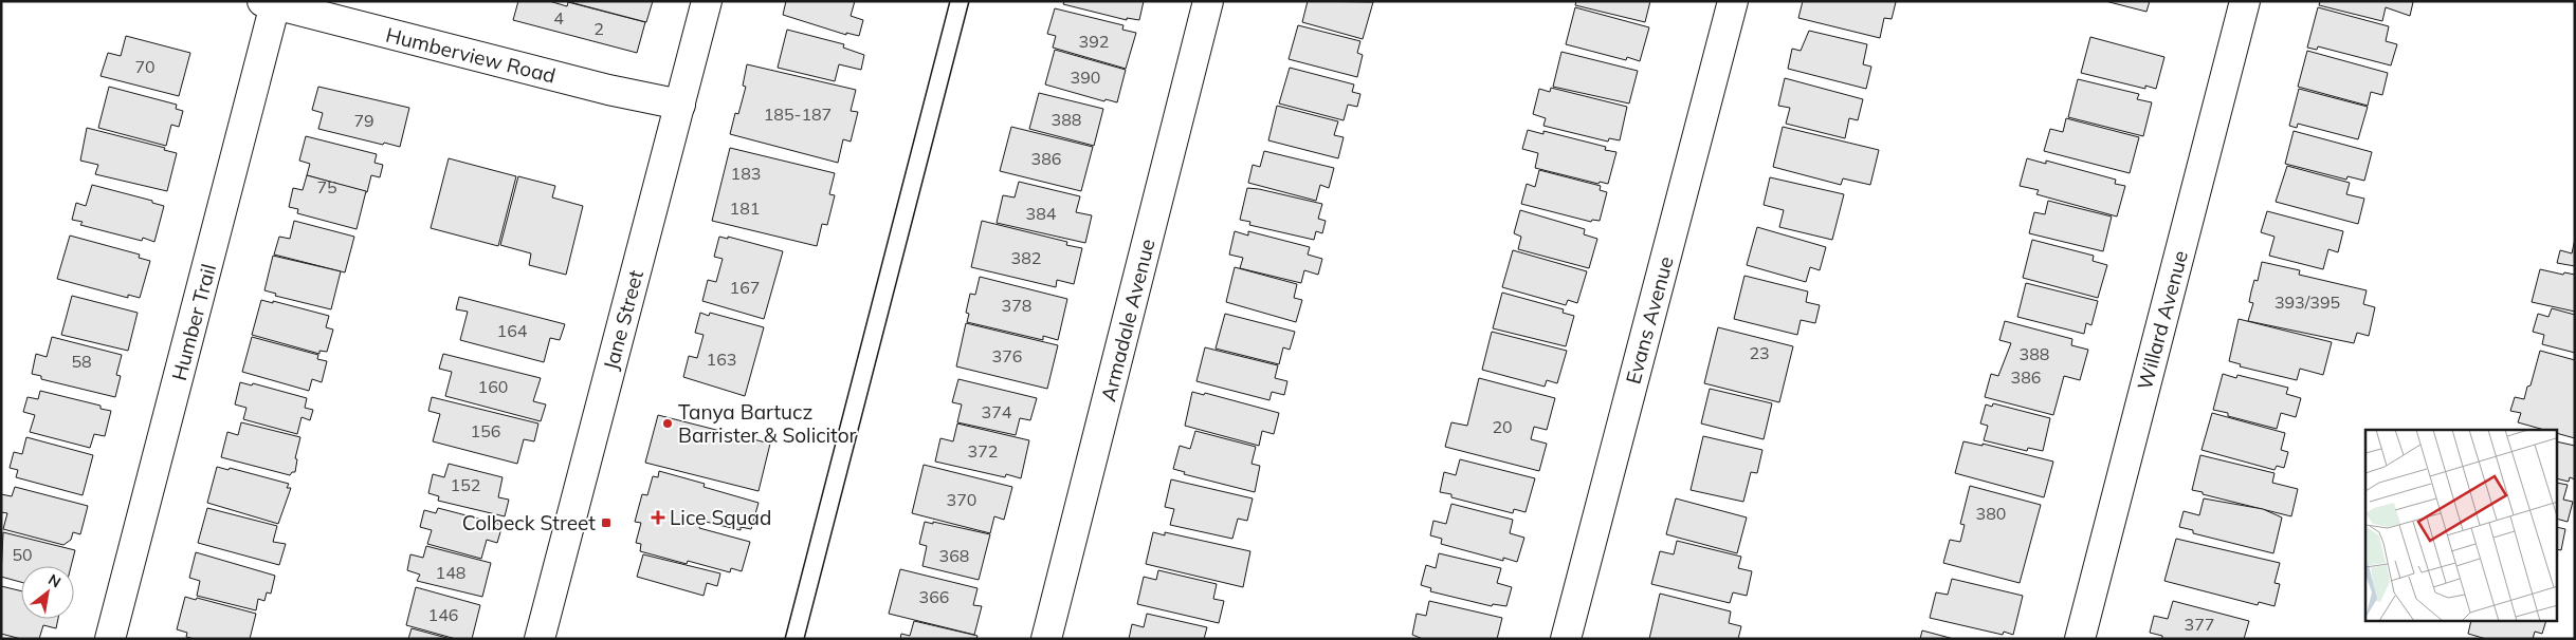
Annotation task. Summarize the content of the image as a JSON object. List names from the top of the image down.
{
  "streets": {
    "street": [
      "Humberview Road",
      "Jane Street",
      "Armadale Avenue",
      "Evans Avenue",
      "Willard Avenue",
      "Humber Trail"
    ]
  },
  "crossings": [
    ["Humberview Road", "Jane Street"],
    ["Humberview Road", "Humber Trail"]
  ],
  "places": {
    "other": ["Tanya Bartucz Barrister & Solicitor"],
    "health": ["Lice Squad"],
    "transit": ["Colbeck Street"]
  },
  "house_numbers": [
    "4",
    "2",
    "392",
    "70",
    "390",
    "185-187",
    "388",
    "79",
    "386",
    "183",
    "75",
    "181",
    "384",
    "382",
    "167",
    "393/395",
    "378",
    "164",
    "23",
    "388",
    "376",
    "163",
    "58",
    "386",
    "160",
    "374",
    "20",
    "156",
    "372",
    "152",
    "370",
    "380",
    "50",
    "368",
    "148",
    "366",
    "146",
    "377"
  ],
  "north": "top right"
}
